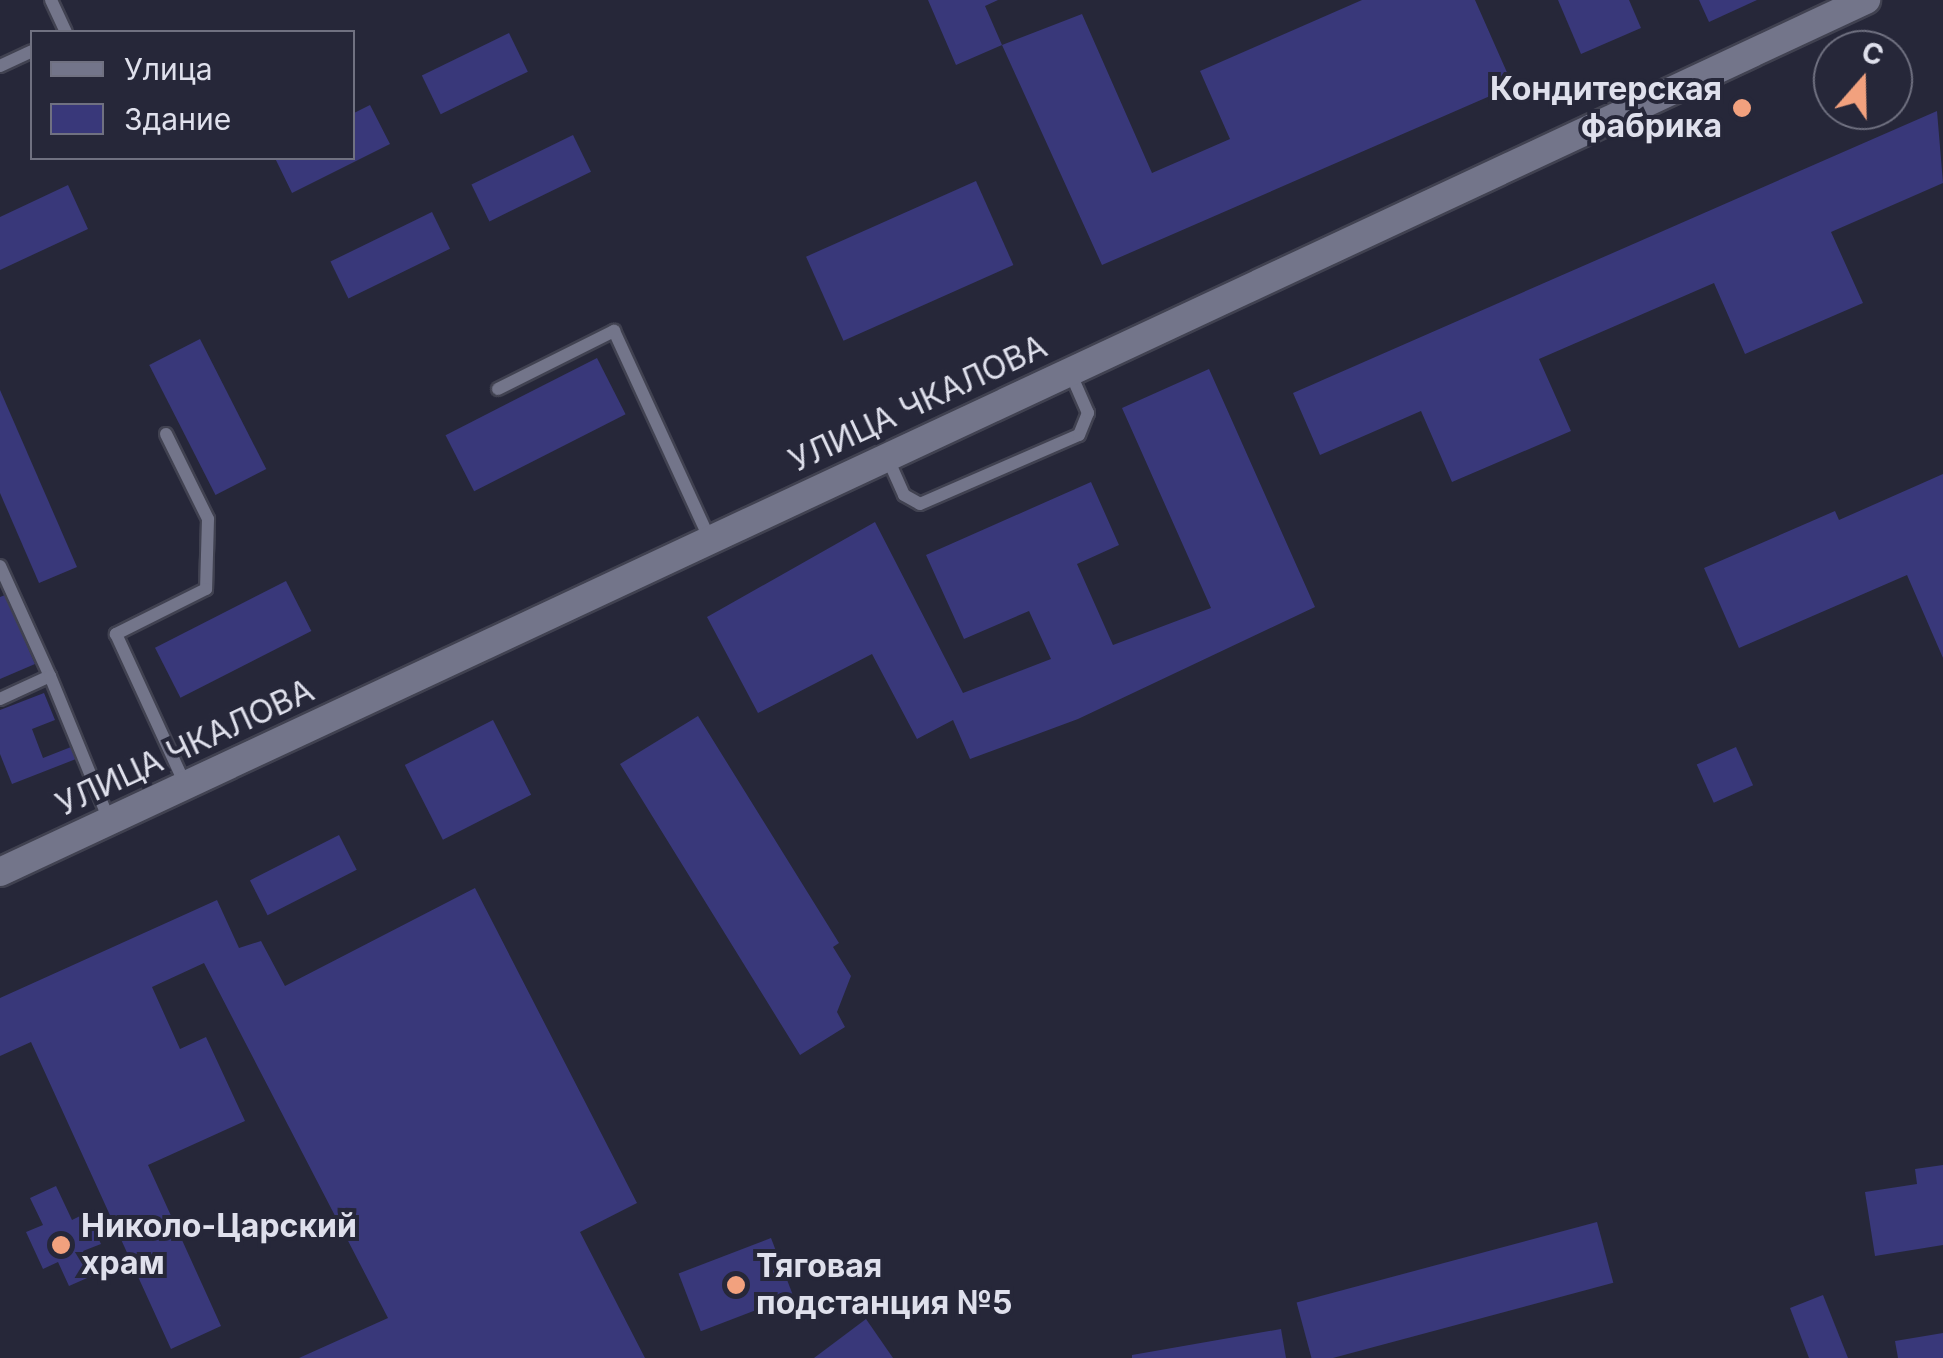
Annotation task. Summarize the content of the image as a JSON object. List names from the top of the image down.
{
  "streets": {
    "street": ["УЛИЦА ЧКАЛОВА"]
  },
  "places": ["Кондитерская фабрика", "Николо-Царский храм", "Тяговая подстанция №5"],
  "legend": ["Улица", "Здание"],
  "north": "top"
}
